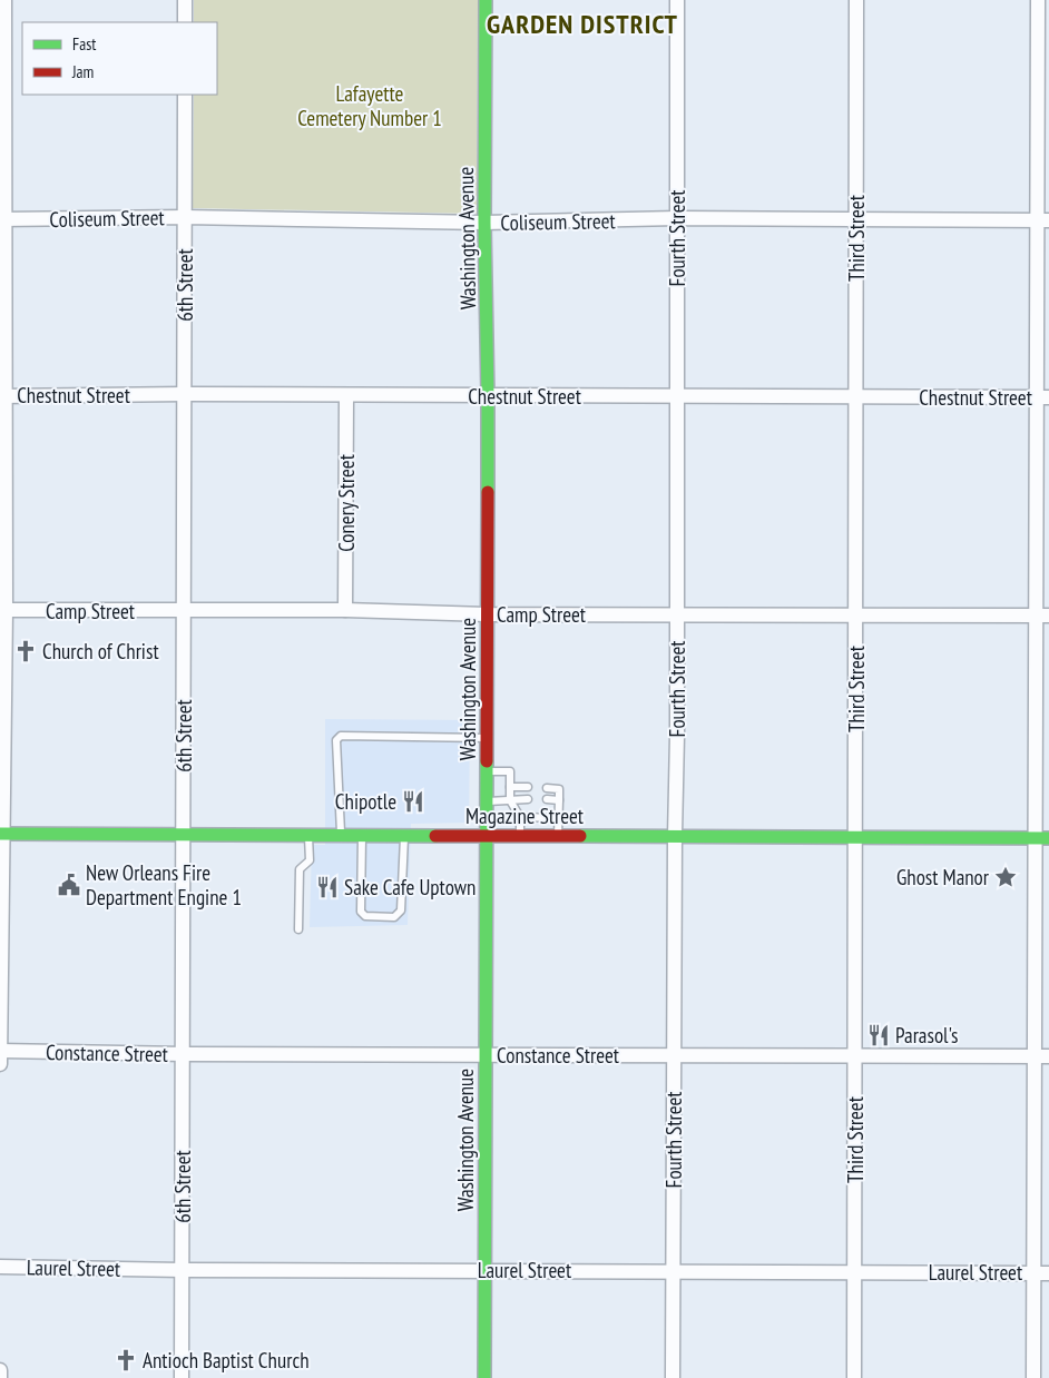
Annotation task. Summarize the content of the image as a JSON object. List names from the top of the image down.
{
  "streets": {
    "street": [
      "Coliseum Street",
      "Washington Avenue",
      "Fourth Street",
      "Third Street",
      "6th Street",
      "Chestnut Street",
      "Conery Street",
      "Camp Street",
      "Magazine Street",
      "Constance Street",
      "Laurel Street"
    ]
  },
  "crossings": [
    ["Coliseum Street", "Washington Avenue"],
    ["Coliseum Street", "Fourth Street"],
    ["Coliseum Street", "Third Street"],
    ["Coliseum Street", "6th Street"],
    ["Washington Avenue", "Chestnut Street"],
    ["Washington Avenue", "Camp Street"],
    ["Washington Avenue", "Magazine Street"],
    ["Washington Avenue", "Constance Street"],
    ["Washington Avenue", "Laurel Street"],
    ["Fourth Street", "Chestnut Street"],
    ["Fourth Street", "Camp Street"],
    ["Fourth Street", "Magazine Street"],
    ["Fourth Street", "Constance Street"],
    ["Fourth Street", "Laurel Street"],
    ["Third Street", "Chestnut Street"],
    ["Third Street", "Camp Street"],
    ["Third Street", "Magazine Street"],
    ["Third Street", "Constance Street"],
    ["Third Street", "Laurel Street"],
    ["6th Street", "Chestnut Street"],
    ["6th Street", "Camp Street"],
    ["6th Street", "Magazine Street"],
    ["6th Street", "Constance Street"],
    ["6th Street", "Laurel Street"],
    ["Chestnut Street", "Conery Street"],
    ["Conery Street", "Camp Street"]
  ],
  "districts": ["GARDEN DISTRICT"],
  "parks": ["Lafayette Cemetery Number 1"],
  "places": {
    "church": ["Church of Christ", "Antioch Baptist Church"],
    "restaurant": ["Chipotle", "Sake Cafe Uptown", "Parasol's"],
    "place": ["Ghost Manor"],
    "public building": ["New Orleans Fire Department Engine 1"]
  },
  "legend": ["Fast", "Jam"]
}
